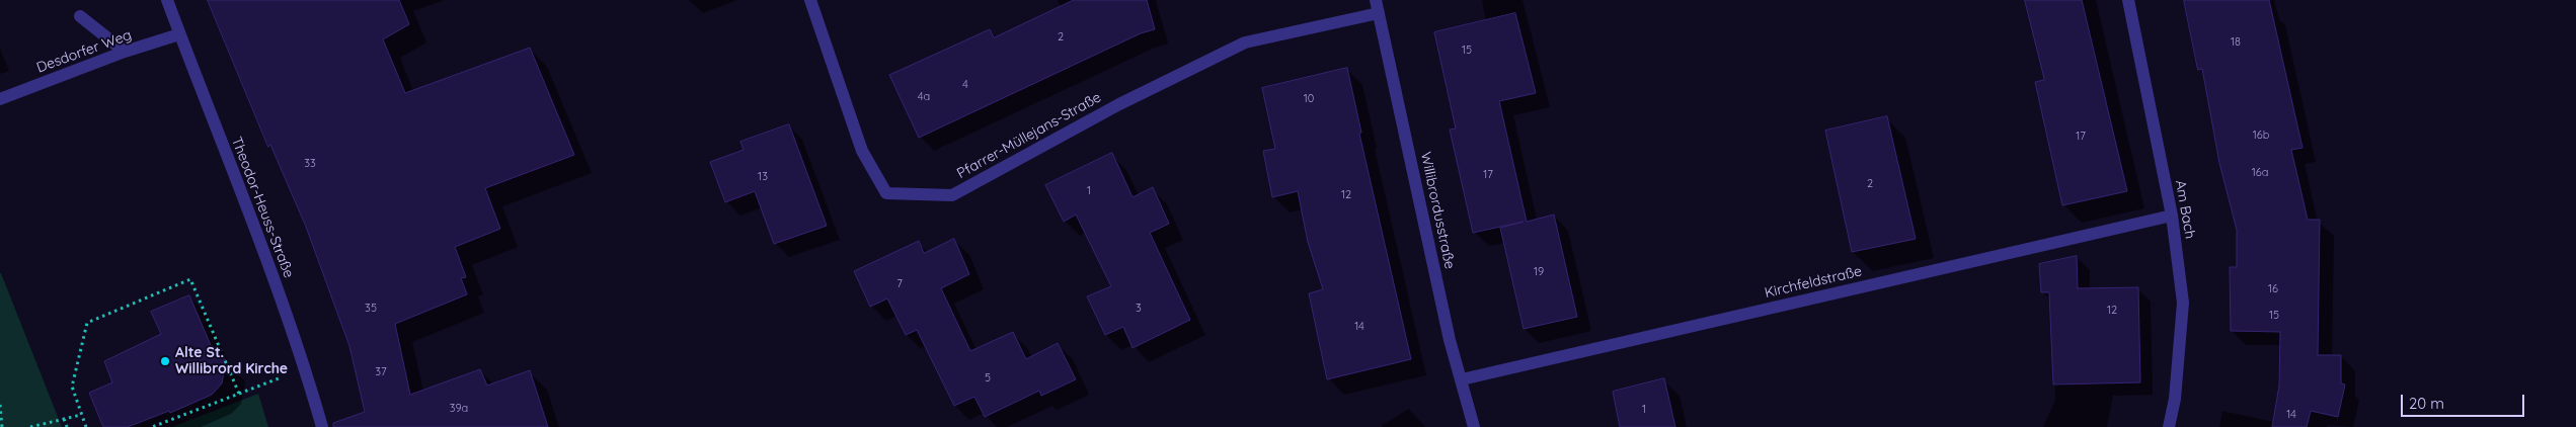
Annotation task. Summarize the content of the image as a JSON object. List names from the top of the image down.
{
  "streets": {
    "street": [
      "Desdorfer Weg",
      "Pfarrer-Müllejans-Straße",
      "Theodor-Heuss-Straße",
      "Am Bach",
      "Willibrordusstraße",
      "Kirchfeldstraße"
    ]
  },
  "crossings": [
    ["Desdorfer Weg", "Theodor-Heuss-Straße"],
    ["Pfarrer-Müllejans-Straße", "Willibrordusstraße"],
    ["Am Bach", "Kirchfeldstraße"],
    ["Willibrordusstraße", "Kirchfeldstraße"]
  ],
  "places": ["Alte St. Willibrord Kirche"],
  "house_numbers": [
    "2",
    "18",
    "15",
    "4",
    "4a",
    "10",
    "16b",
    "17",
    "33",
    "16a",
    "17",
    "13",
    "2",
    "1",
    "12",
    "19",
    "7",
    "16",
    "35",
    "3",
    "12",
    "15",
    "14",
    "37",
    "5",
    "39a",
    "1",
    "14"
  ],
  "scale_bar": "20 m"
}
